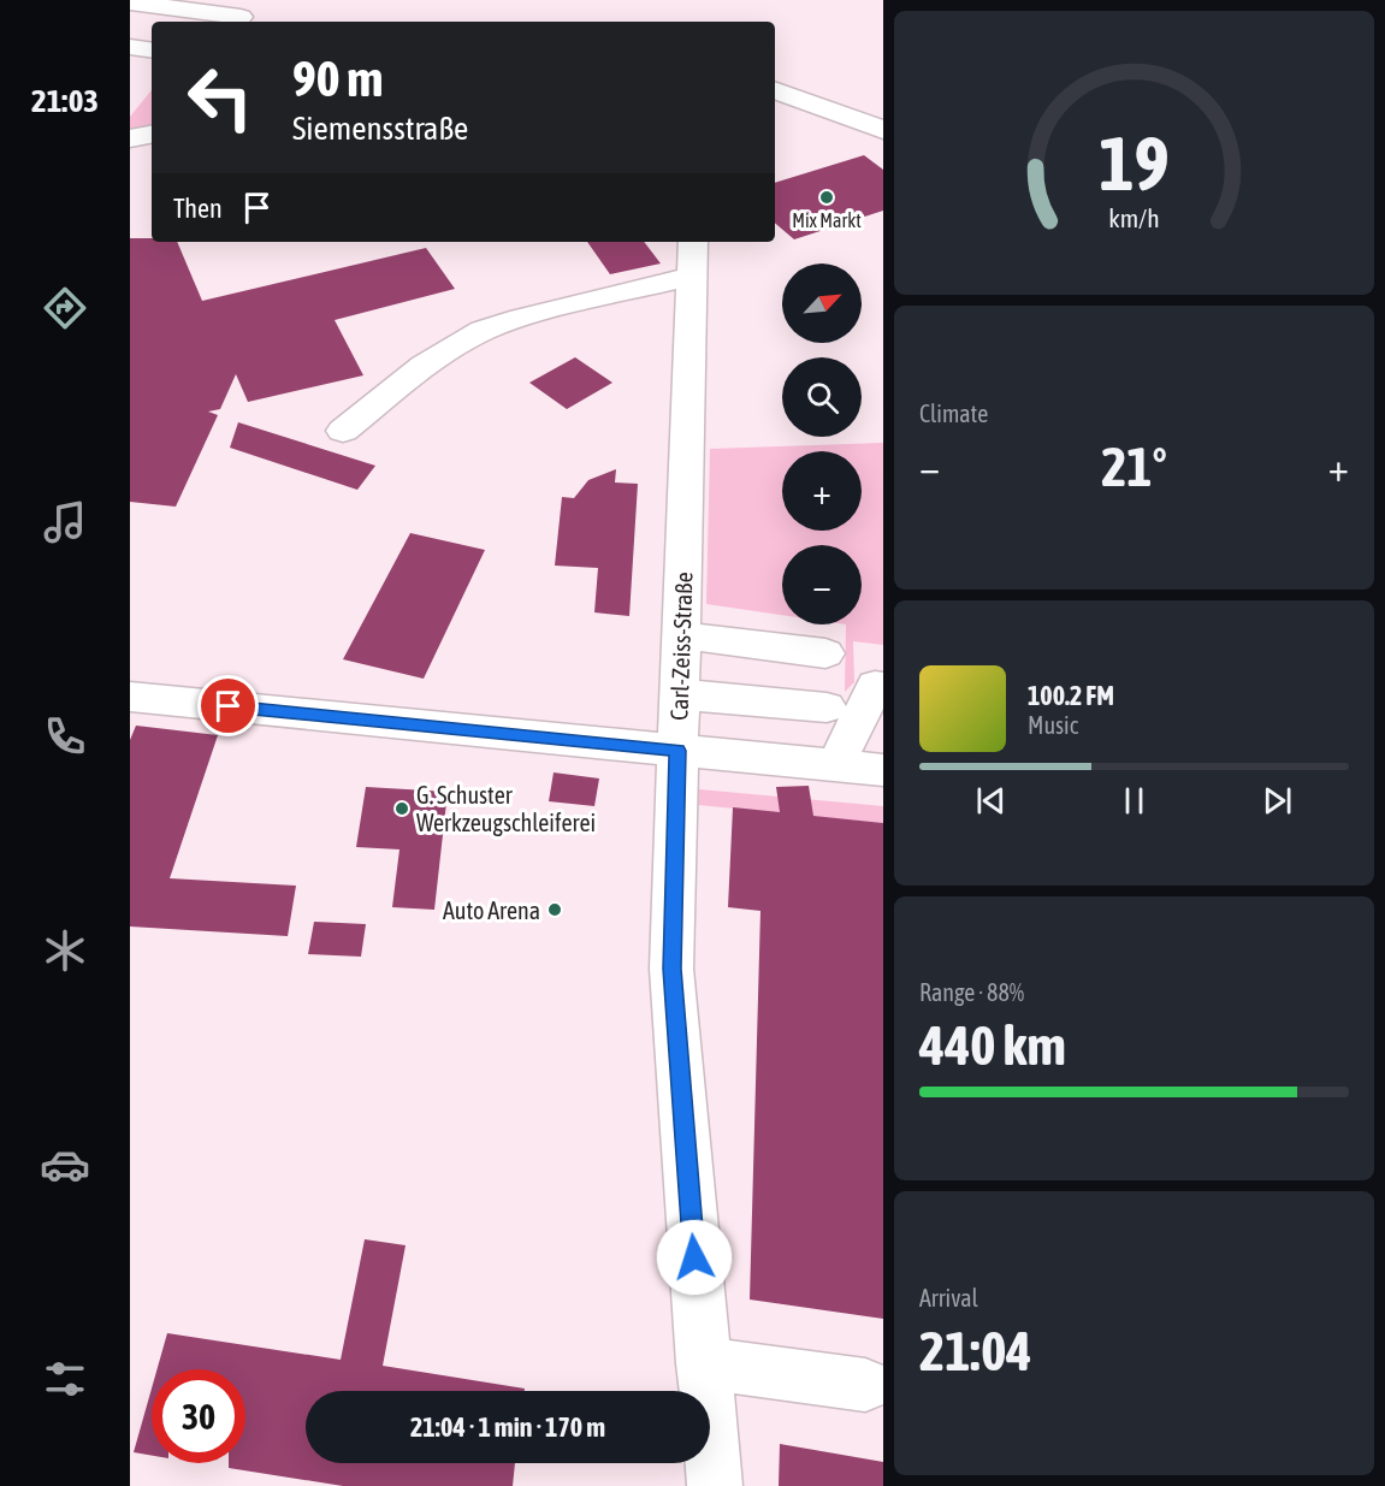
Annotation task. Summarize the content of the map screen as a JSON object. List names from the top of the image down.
{
  "streets": {
    "street": ["Carl-Zeiss-Straße"]
  },
  "places": ["Mix Markt", "G. Schuster Werkzeugschleiferei", "Auto Arena"],
  "north": "top right",
  "page": {
    "tabs": "21:03",
    "turn": ["90 m", "Siemensstraße"],
    "then": "Then",
    "map_buttons": ["+", "−"],
    "tile": [
      "Climate",
      ["Range · 88%", "440 km"],
      ["Arrival", "21:04"]
    ],
    "heat": ["−", "21°", "+"],
    "song": ["100.2 FM", "Music"],
    "limit": "30",
    "trip": "21:04 · 1 min · 170 m",
    "gauge": ["19", "km/h"]
  }
}
